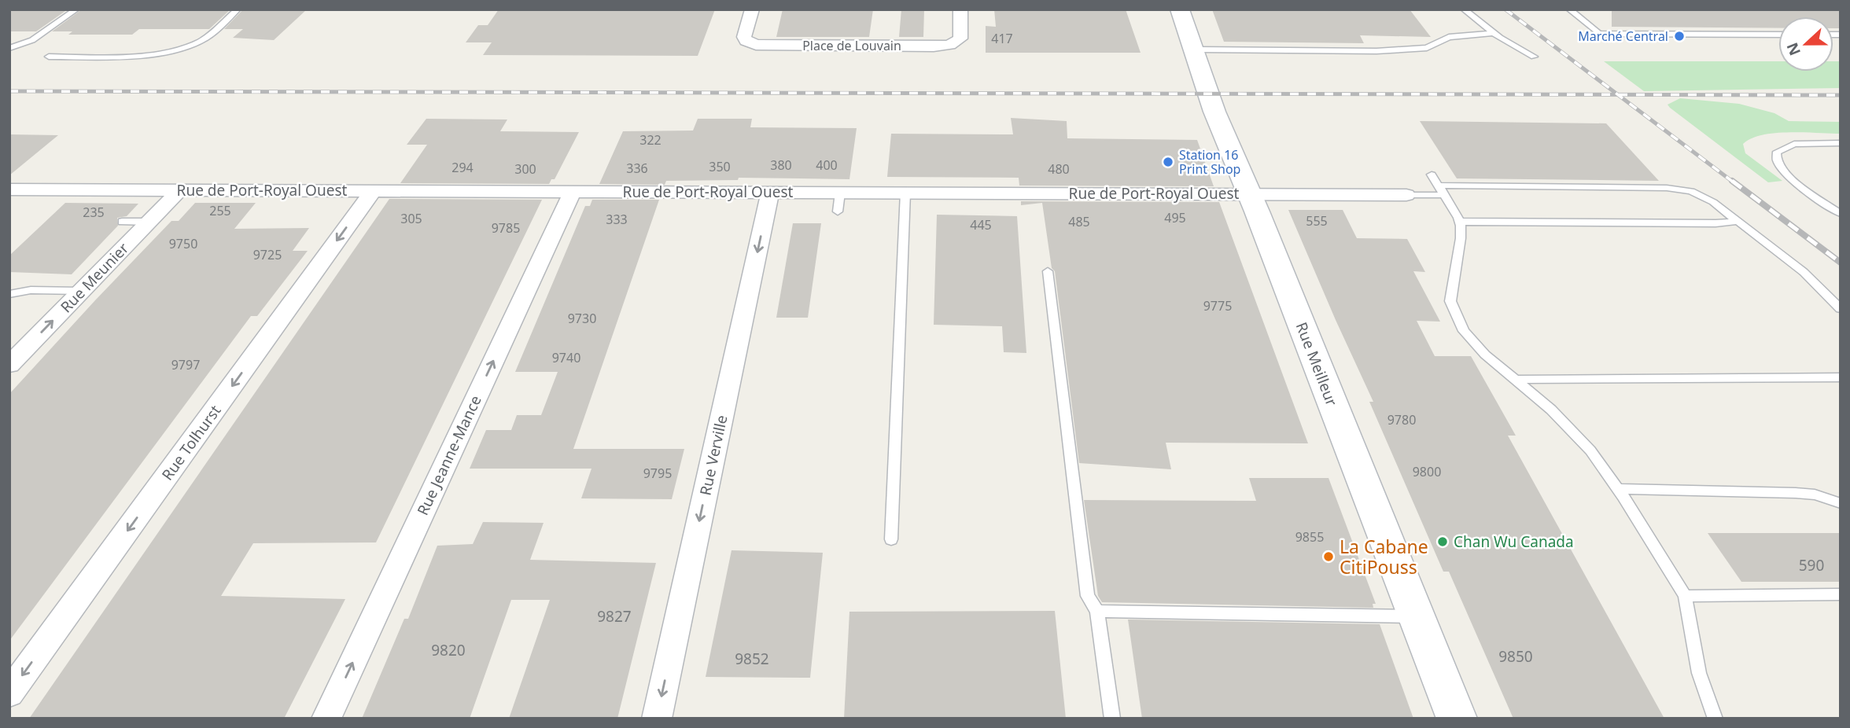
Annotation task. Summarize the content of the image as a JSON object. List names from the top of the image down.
{
  "streets": {
    "street": [
      "Place de Louvain",
      "Rue de Port-Royal Ouest",
      "Rue Meunier",
      "Rue Meilleur",
      "Rue Tolhurst",
      "Rue Jeanne-Mance",
      "Rue Verville"
    ]
  },
  "crossings": [
    ["Rue de Port-Royal Ouest", "Rue Meunier"],
    ["Rue de Port-Royal Ouest", "Rue Meilleur"],
    ["Rue de Port-Royal Ouest", "Rue Tolhurst"],
    ["Rue de Port-Royal Ouest", "Rue Jeanne-Mance"],
    ["Rue de Port-Royal Ouest", "Rue Verville"]
  ],
  "one_way": [
    "Rue Meunier",
    "Rue Tolhurst",
    "Rue Jeanne-Mance",
    "Rue Verville"
  ],
  "places": [
    "Marché Central",
    "Station 16 Print Shop",
    "Chan Wu Canada",
    "La Cabane CitiPouss"
  ],
  "house_numbers": [
    "417",
    "322",
    "380",
    "400",
    "350",
    "294",
    "336",
    "300",
    "480",
    "255",
    "235",
    "495",
    "305",
    "333",
    "555",
    "485",
    "445",
    "9785",
    "9750",
    "9725",
    "9775",
    "9730",
    "9740",
    "9797",
    "9780",
    "9800",
    "9795",
    "9855",
    "590",
    "9827",
    "9820",
    "9850",
    "9852"
  ],
  "north": "left"
}
